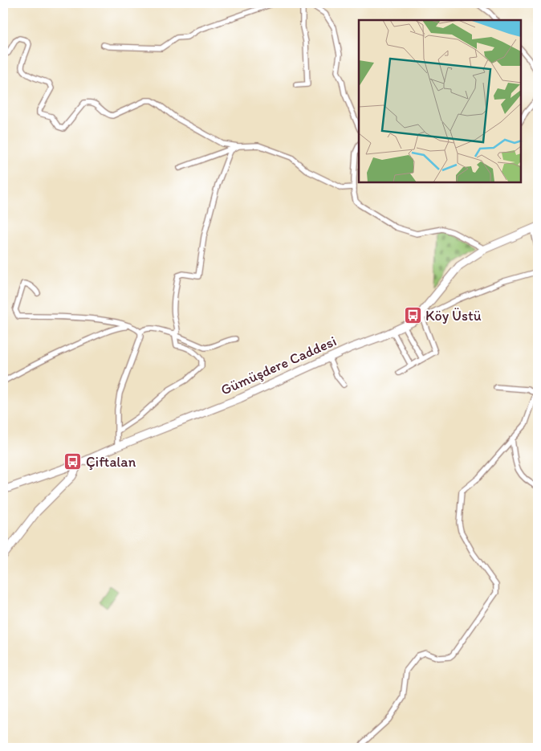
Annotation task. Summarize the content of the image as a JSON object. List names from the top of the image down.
{
  "streets": {
    "street": ["Gümüşdere Caddesi"]
  },
  "places": {
    "bus stop": ["Köy Üstü", "Çiftalan"]
  }
}
